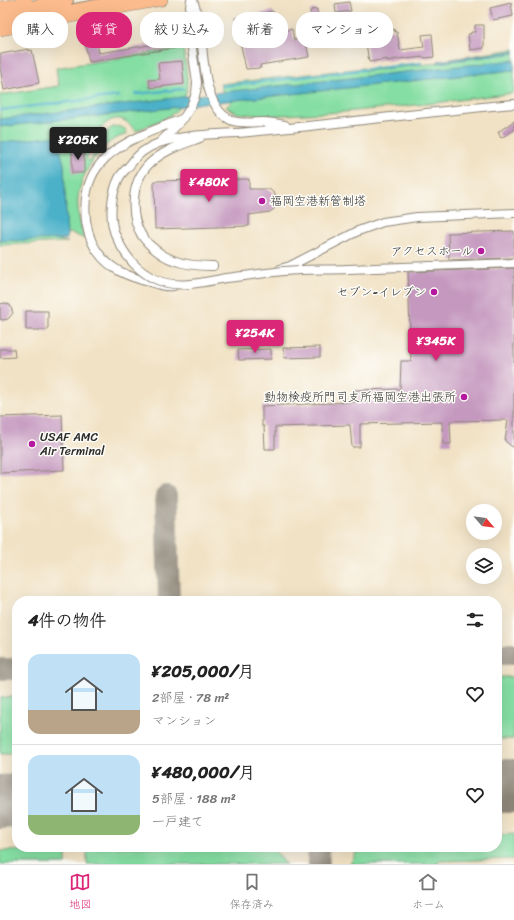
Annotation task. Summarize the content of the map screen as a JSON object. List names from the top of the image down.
{
  "places": [
    "福岡空港新管制塔",
    "アクセスホール",
    "セブン-イレブン",
    "動物検疫所門司支所福岡空港出張所",
    "USAF AMC Air Terminal"
  ],
  "north": "bottom right",
  "page": {
    "chip": [
      "購入",
      "賃貸",
      "絞り込み",
      "新着",
      "マンション"
    ],
    "price": [
      "¥205K",
      "¥480K",
      "¥254K",
      "¥345K"
    ],
    "heading": "4件の物件",
    "list": [
      {
        "name": "¥205,000/月",
        "note": "2部屋 · 78 m² · マンション"
      },
      {
        "name": "¥480,000/月",
        "note": "5部屋 · 188 m² · 一戸建て"
      }
    ],
    "tabs": ["地図", "保存済み", "ホーム"]
  }
}
